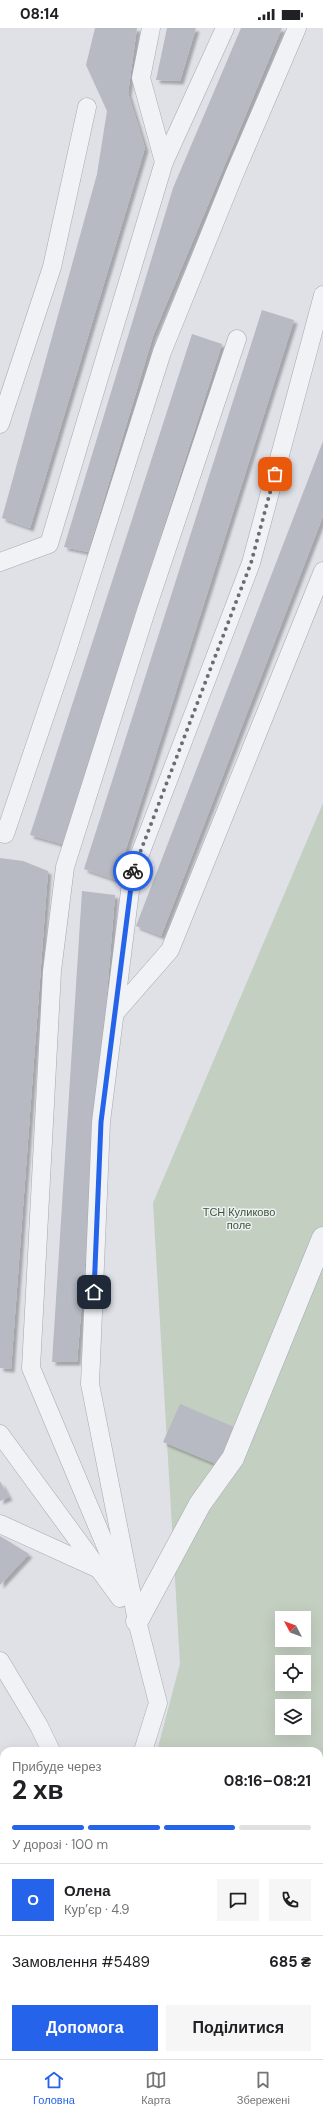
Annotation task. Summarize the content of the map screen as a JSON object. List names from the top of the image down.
{
  "parks": ["ТСН Куликово поле"],
  "north": "top left",
  "page": {
    "status": "08:14",
    "heading": ["2 хв", "Прибуде через", "08:16–08:21"],
    "panel": [
      "Олена",
      "Кур’єр · 4.9",
      "Замовлення #5489",
      "685 ₴"
    ],
    "bar": "У дорозі · 100 m",
    "round": "О",
    "buttons": ["Допомога", "Поділитися"],
    "tabs": ["Головна", "Карта", "Збережені"]
  }
}
